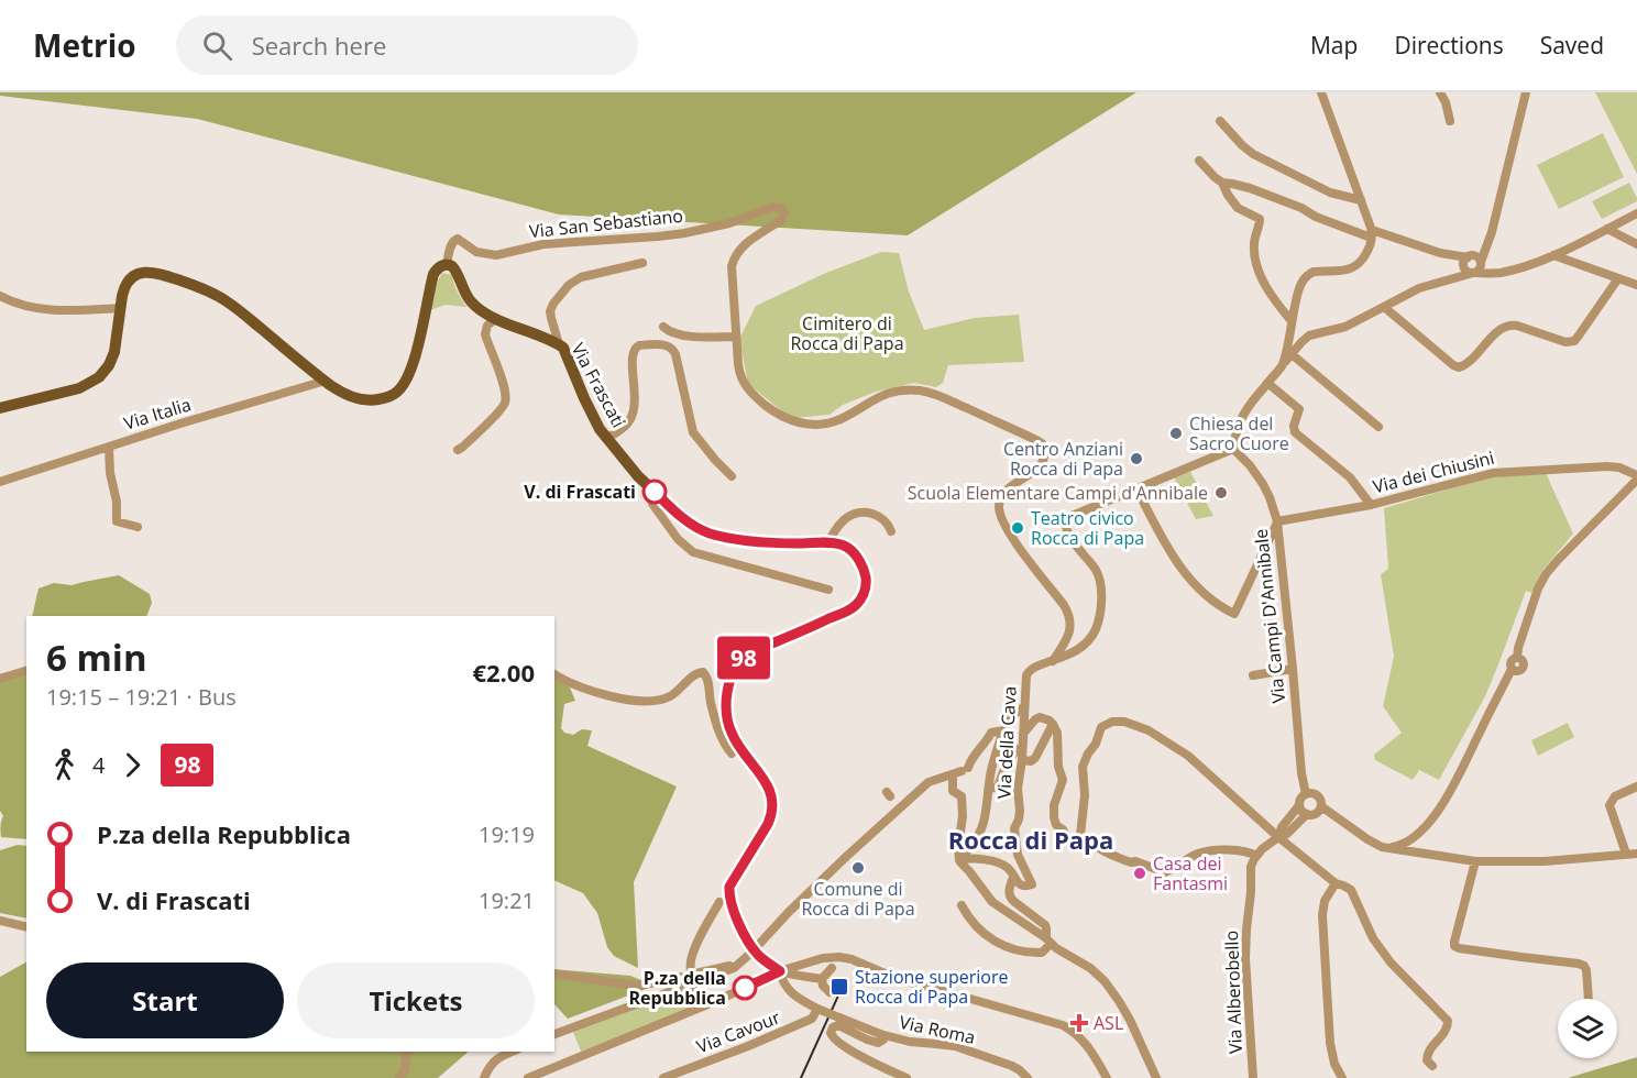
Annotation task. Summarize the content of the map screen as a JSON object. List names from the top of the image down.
{
  "streets": {
    "main road": ["Via Frascati"],
    "street": [
      "Via San Sebastiano",
      "Via Italia",
      "Via dei Chiusini",
      "Via Campi D'Annibale",
      "Via della Cava",
      "Via Alberobello",
      "Via Roma",
      "Via Cavour"
    ]
  },
  "crossings": [
    ["Via San Sebastiano", "Via Frascati"],
    ["Via San Sebastiano", "Via della Cava"],
    ["Via dei Chiusini", "Via Campi D'Annibale"],
    ["Via Roma", "Via Cavour"]
  ],
  "districts": ["Rocca di Papa"],
  "parks": ["Cimitero di Rocca di Papa"],
  "places": {
    "other": [
      "Chiesa del Sacro Cuore",
      "Centro Anziani Rocca di Papa",
      "V. di Frascati",
      "Scuola Elementare Campi d'Annibale",
      "Teatro civico Rocca di Papa",
      "Comune di Rocca di Papa",
      "Casa dei Fantasmi",
      "P.za della Repubblica"
    ],
    "transit": ["Stazione superiore Rocca di Papa"],
    "health": ["ASL"]
  },
  "lines": ["bus line 98"],
  "page": {
    "header": "Metrio",
    "search": "Search here",
    "nav": ["Map", "Directions", "Saved"],
    "on_map": "98",
    "heading": ["6 min", "19:15 – 19:21 · Bus", "€2.00"],
    "legs": ["4", "98"],
    "list": [
      {
        "name": "P.za della Repubblica",
        "value": "19:19"
      },
      {
        "name": "V. di Frascati",
        "value": "19:21"
      }
    ],
    "buttons": ["Start", "Tickets"]
  }
}
